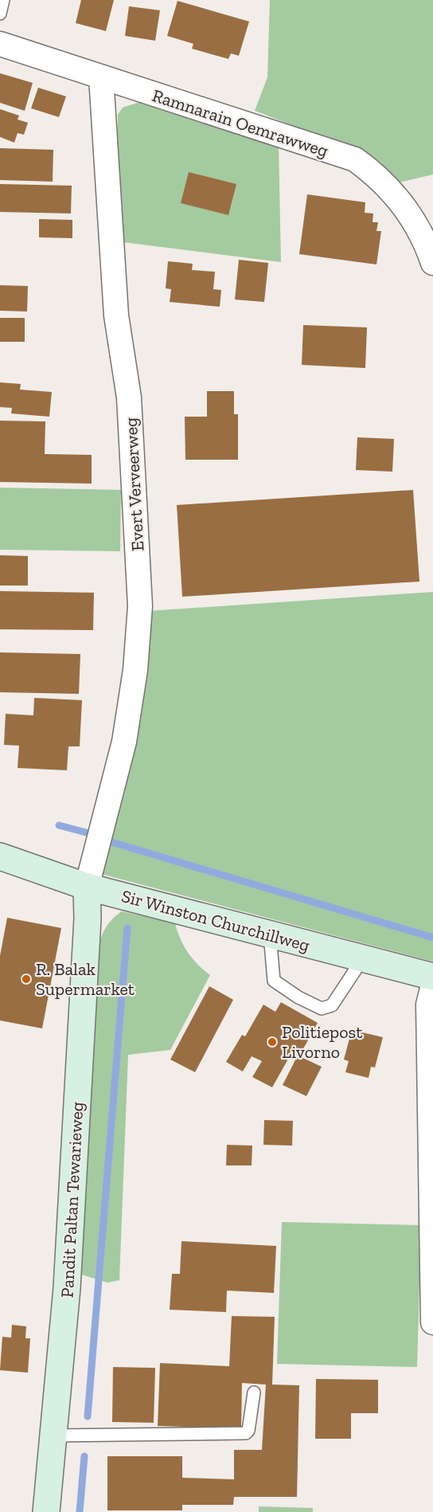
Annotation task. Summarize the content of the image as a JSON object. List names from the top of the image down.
{
  "streets": {
    "street": [
      "Ramnarain Oemrawweg",
      "Evert Verveerweg",
      "Sir Winston Churchillweg",
      "Pandit Paltan Tewarieweg"
    ]
  },
  "crossings": [
    ["Ramnarain Oemrawweg", "Evert Verveerweg"],
    ["Evert Verveerweg", "Sir Winston Churchillweg"],
    ["Evert Verveerweg", "Pandit Paltan Tewarieweg"],
    ["Sir Winston Churchillweg", "Pandit Paltan Tewarieweg"]
  ],
  "places": ["R. Balak Supermarket", "Politiepost Livorno"]
}
